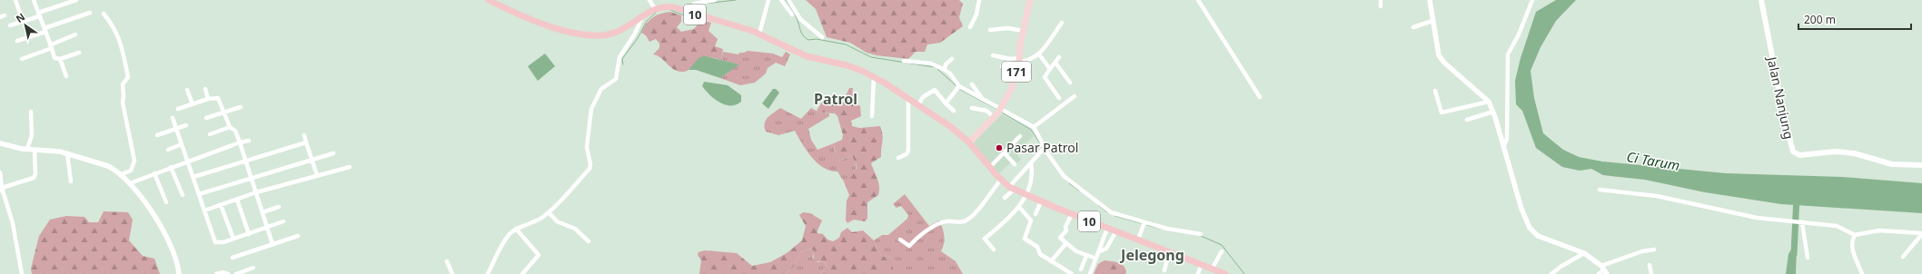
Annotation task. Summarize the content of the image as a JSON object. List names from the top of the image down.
{
  "streets": {
    "highway": ["10"],
    "main road": ["171", "Jalan Nanjung"]
  },
  "crossings": [
    ["10", "171"]
  ],
  "districts": ["Patrol", "Jelegong"],
  "water": ["Ci Tarum"],
  "places": ["Pasar Patrol"],
  "scale_bar": "200 m",
  "north": "top left"
}
